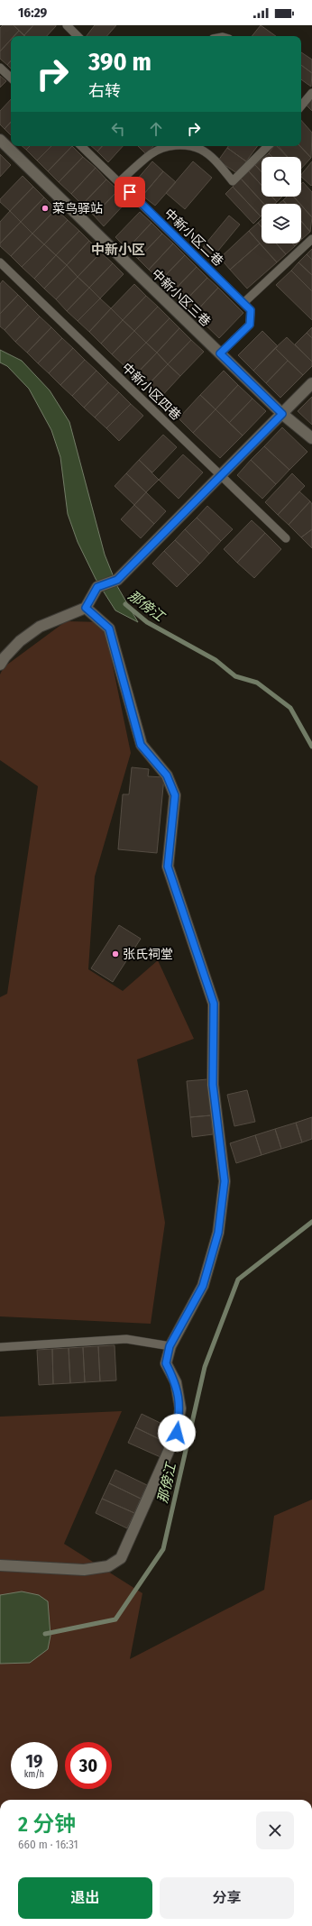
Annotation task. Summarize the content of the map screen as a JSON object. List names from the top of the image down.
{
  "streets": {
    "street": ["中新小区三巷"],
    "lane": ["中新小区二巷", "中新小区四巷"]
  },
  "crossings": [
    ["中新小区二巷", "中新小区三巷"]
  ],
  "districts": ["中新小区"],
  "water": ["那傍江"],
  "places": ["菜鸟驿站", "张氏祠堂"],
  "page": {
    "status": "16:29",
    "turn": ["390 m", "右转"],
    "speed": "19 km/h",
    "limit": "30",
    "heading": ["2 分钟", "660 m · 16:31"],
    "buttons": ["退出", "分享"]
  }
}
